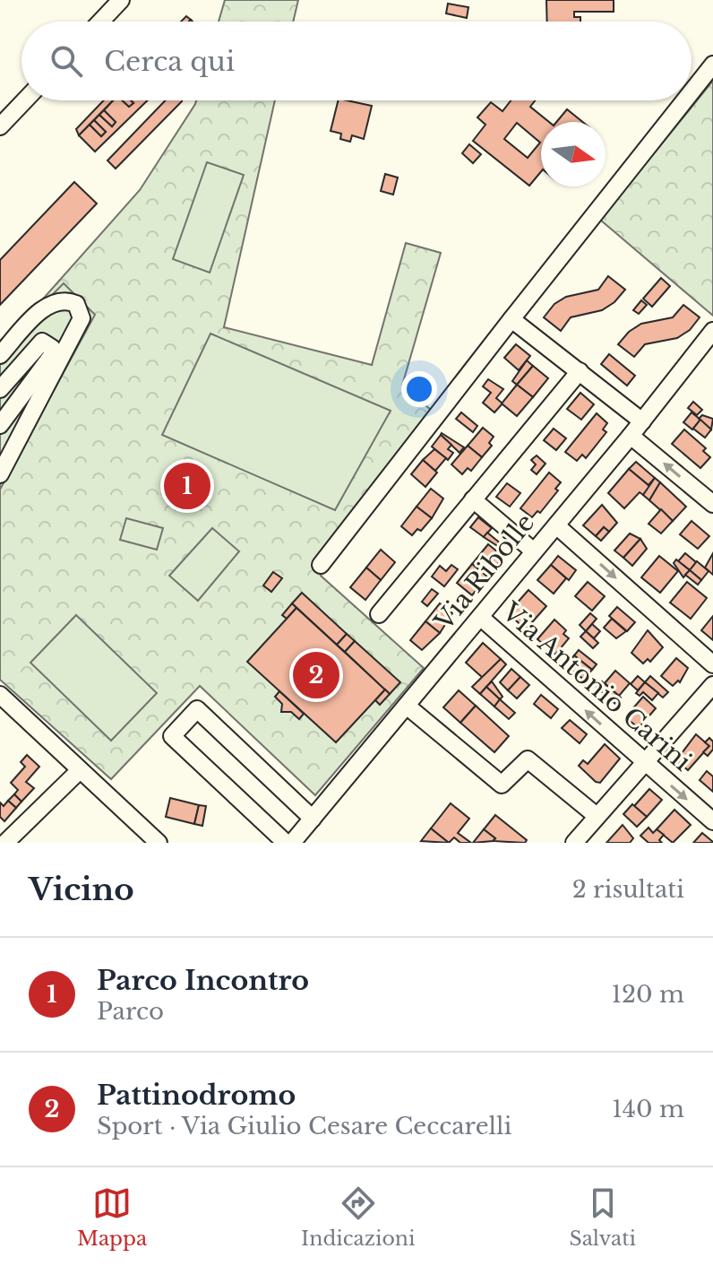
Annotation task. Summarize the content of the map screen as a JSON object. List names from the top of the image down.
{
  "streets": {
    "street": ["Via Ribolle", "Via Antonio Carini"]
  },
  "crossings": [
    ["Via Ribolle", "Via Antonio Carini"]
  ],
  "north": "right",
  "page": {
    "search": "Cerca qui",
    "pins": ["1", "2"],
    "heading": ["Vicino", "2 risultati"],
    "list": [
      {
        "mark": "1",
        "name": "Parco Incontro",
        "note": "Parco",
        "value": "120 m"
      },
      {
        "mark": "2",
        "name": "Pattinodromo",
        "note": "Sport · Via Giulio Cesare Ceccarelli",
        "value": "140 m"
      }
    ],
    "nav": ["Mappa", "Indicazioni", "Salvati"]
  }
}
